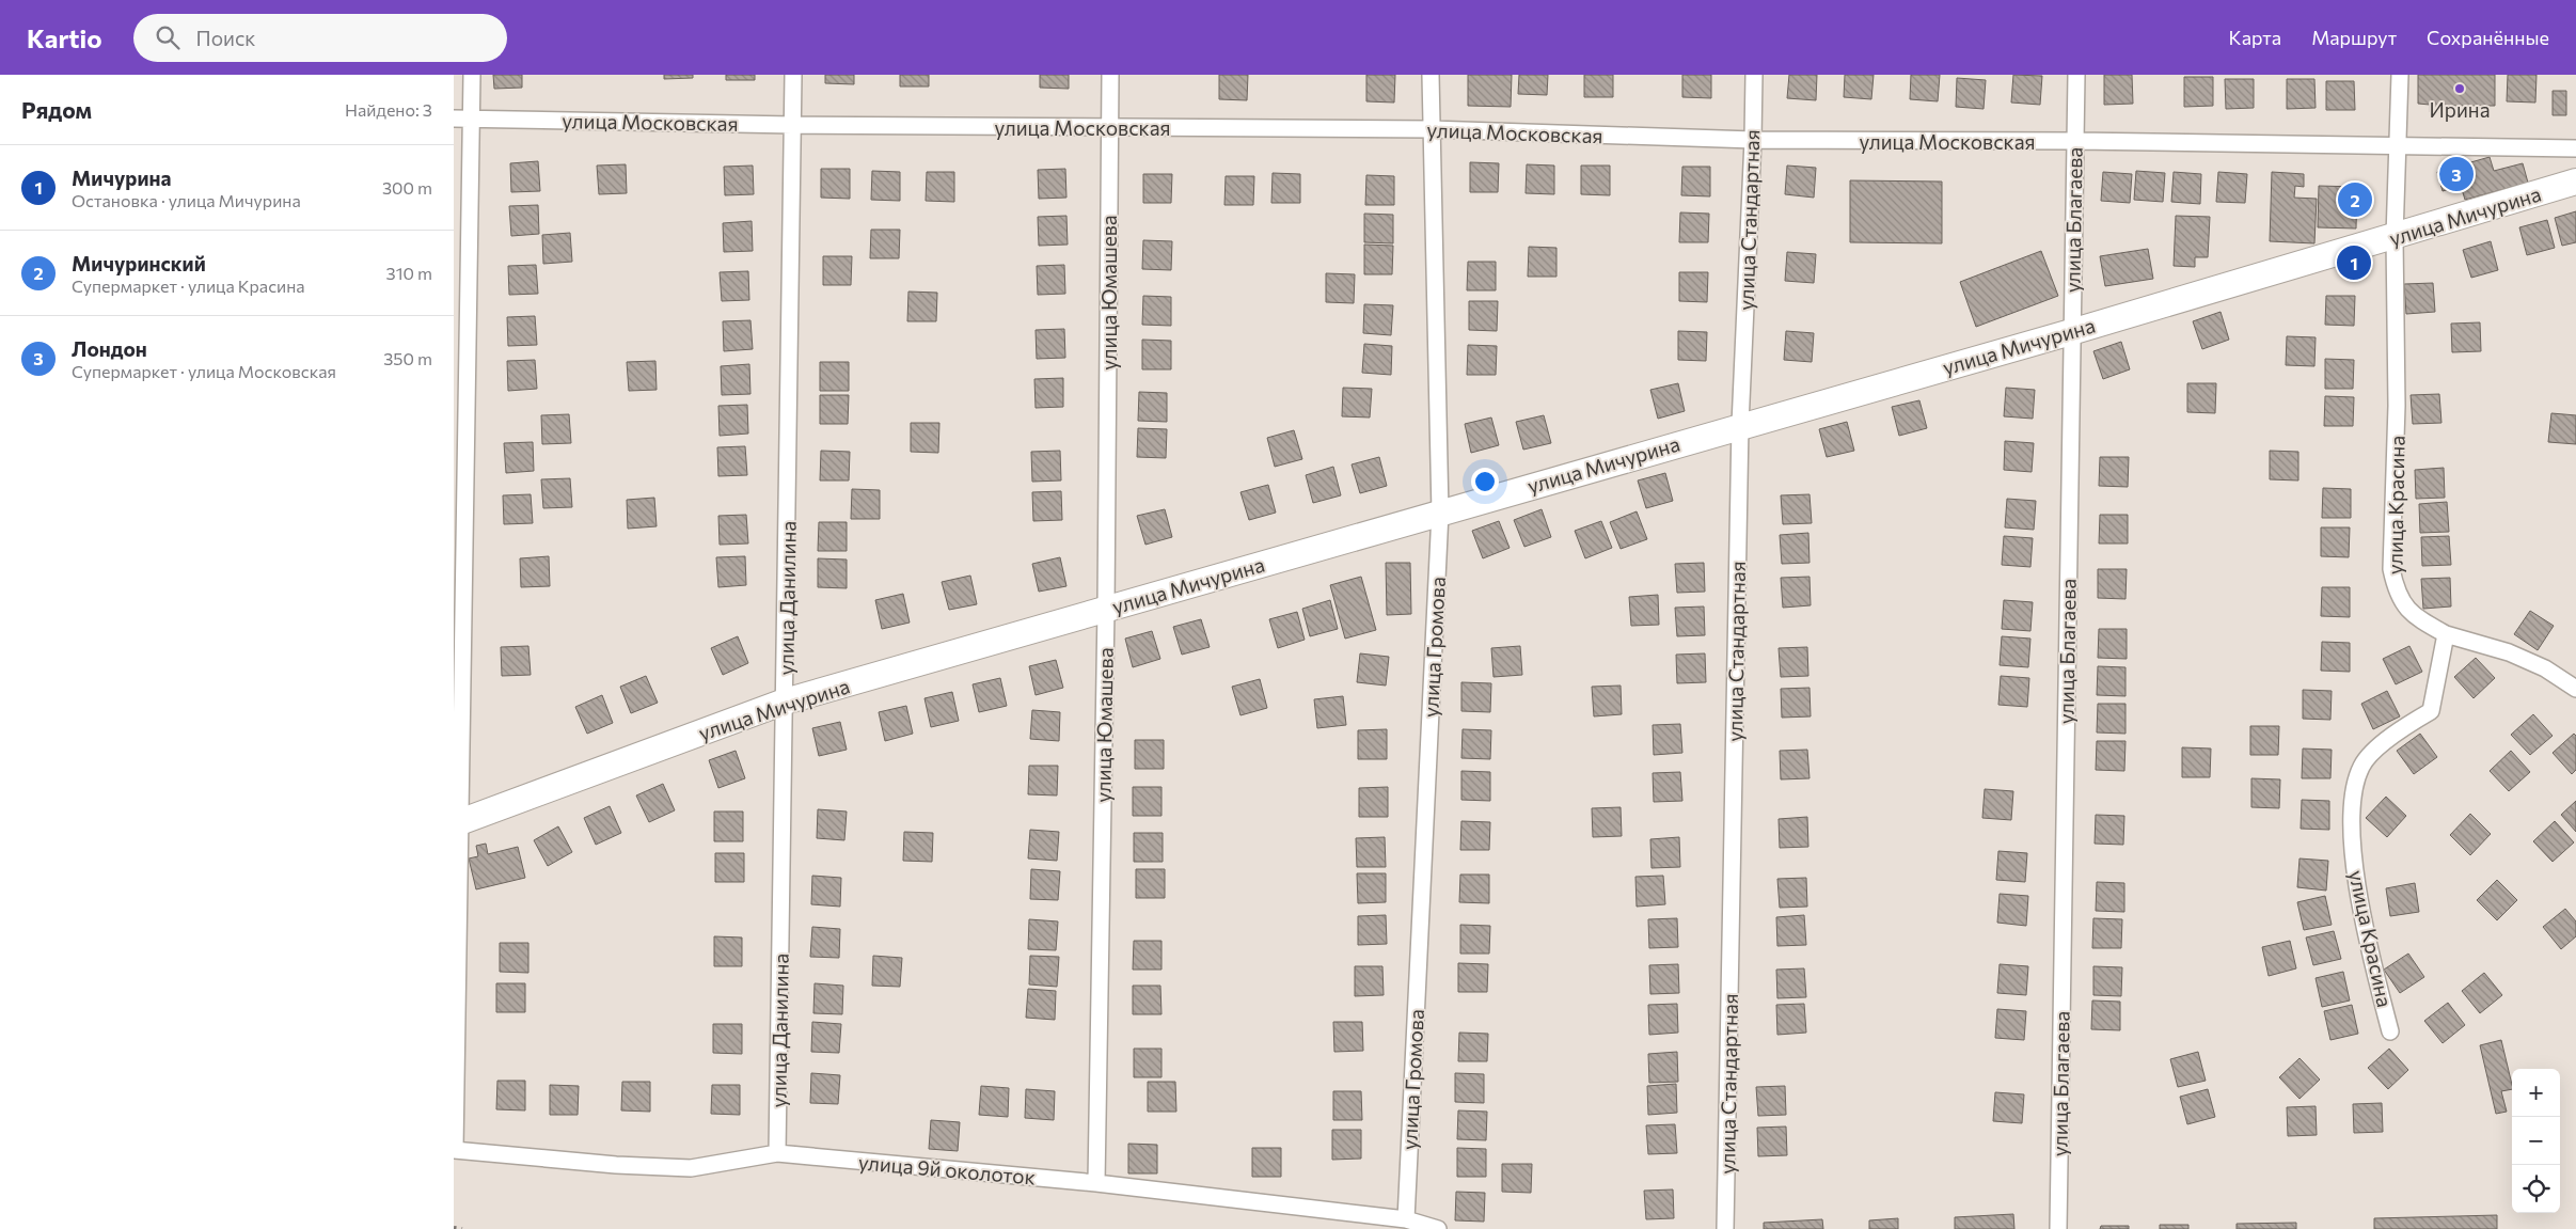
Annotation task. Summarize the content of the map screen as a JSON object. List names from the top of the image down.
{
  "streets": {
    "main road": ["улица Мичурина"],
    "street": [
      "улица Московская",
      "улица Стандартная",
      "улица Благаева",
      "улица Юмашева",
      "улица Красина",
      "улица Данилина",
      "улица Громова",
      "улица 9й околоток"
    ]
  },
  "crossings": [
    ["улица Московская", "улица Стандартная"],
    ["улица Московская", "улица Благаева"],
    ["улица Московская", "улица Юмашева"],
    ["улица Московская", "улица Красина"],
    ["улица Московская", "улица Данилина"],
    ["улица Московская", "улица Громова"],
    ["улица Мичурина", "улица Стандартная"],
    ["улица Мичурина", "улица Благаева"],
    ["улица Мичурина", "улица Юмашева"],
    ["улица Мичурина", "улица Красина"],
    ["улица Мичурина", "улица Данилина"],
    ["улица Мичурина", "улица Громова"],
    ["улица Юмашева", "улица 9й околоток"],
    ["улица Данилина", "улица 9й околоток"],
    ["улица Громова", "улица 9й околоток"]
  ],
  "places": ["Ирина"],
  "page": {
    "header": "Kartio",
    "search": "Поиск",
    "nav": ["Карта", "Маршрут", "Сохранённые"],
    "heading": ["Рядом", "Найдено: 3"],
    "list": [
      {
        "mark": "1",
        "name": "Мичурина",
        "note": "Остановка · улица Мичурина",
        "value": "300 m"
      },
      {
        "mark": "2",
        "name": "Мичуринский",
        "note": "Супермаркет · улица Красина",
        "value": "310 m"
      },
      {
        "mark": "3",
        "name": "Лондон",
        "note": "Супермаркет · улица Московская",
        "value": "350 m"
      }
    ],
    "pins": ["3", "2", "1"],
    "map_buttons": ["+", "−"]
  }
}
